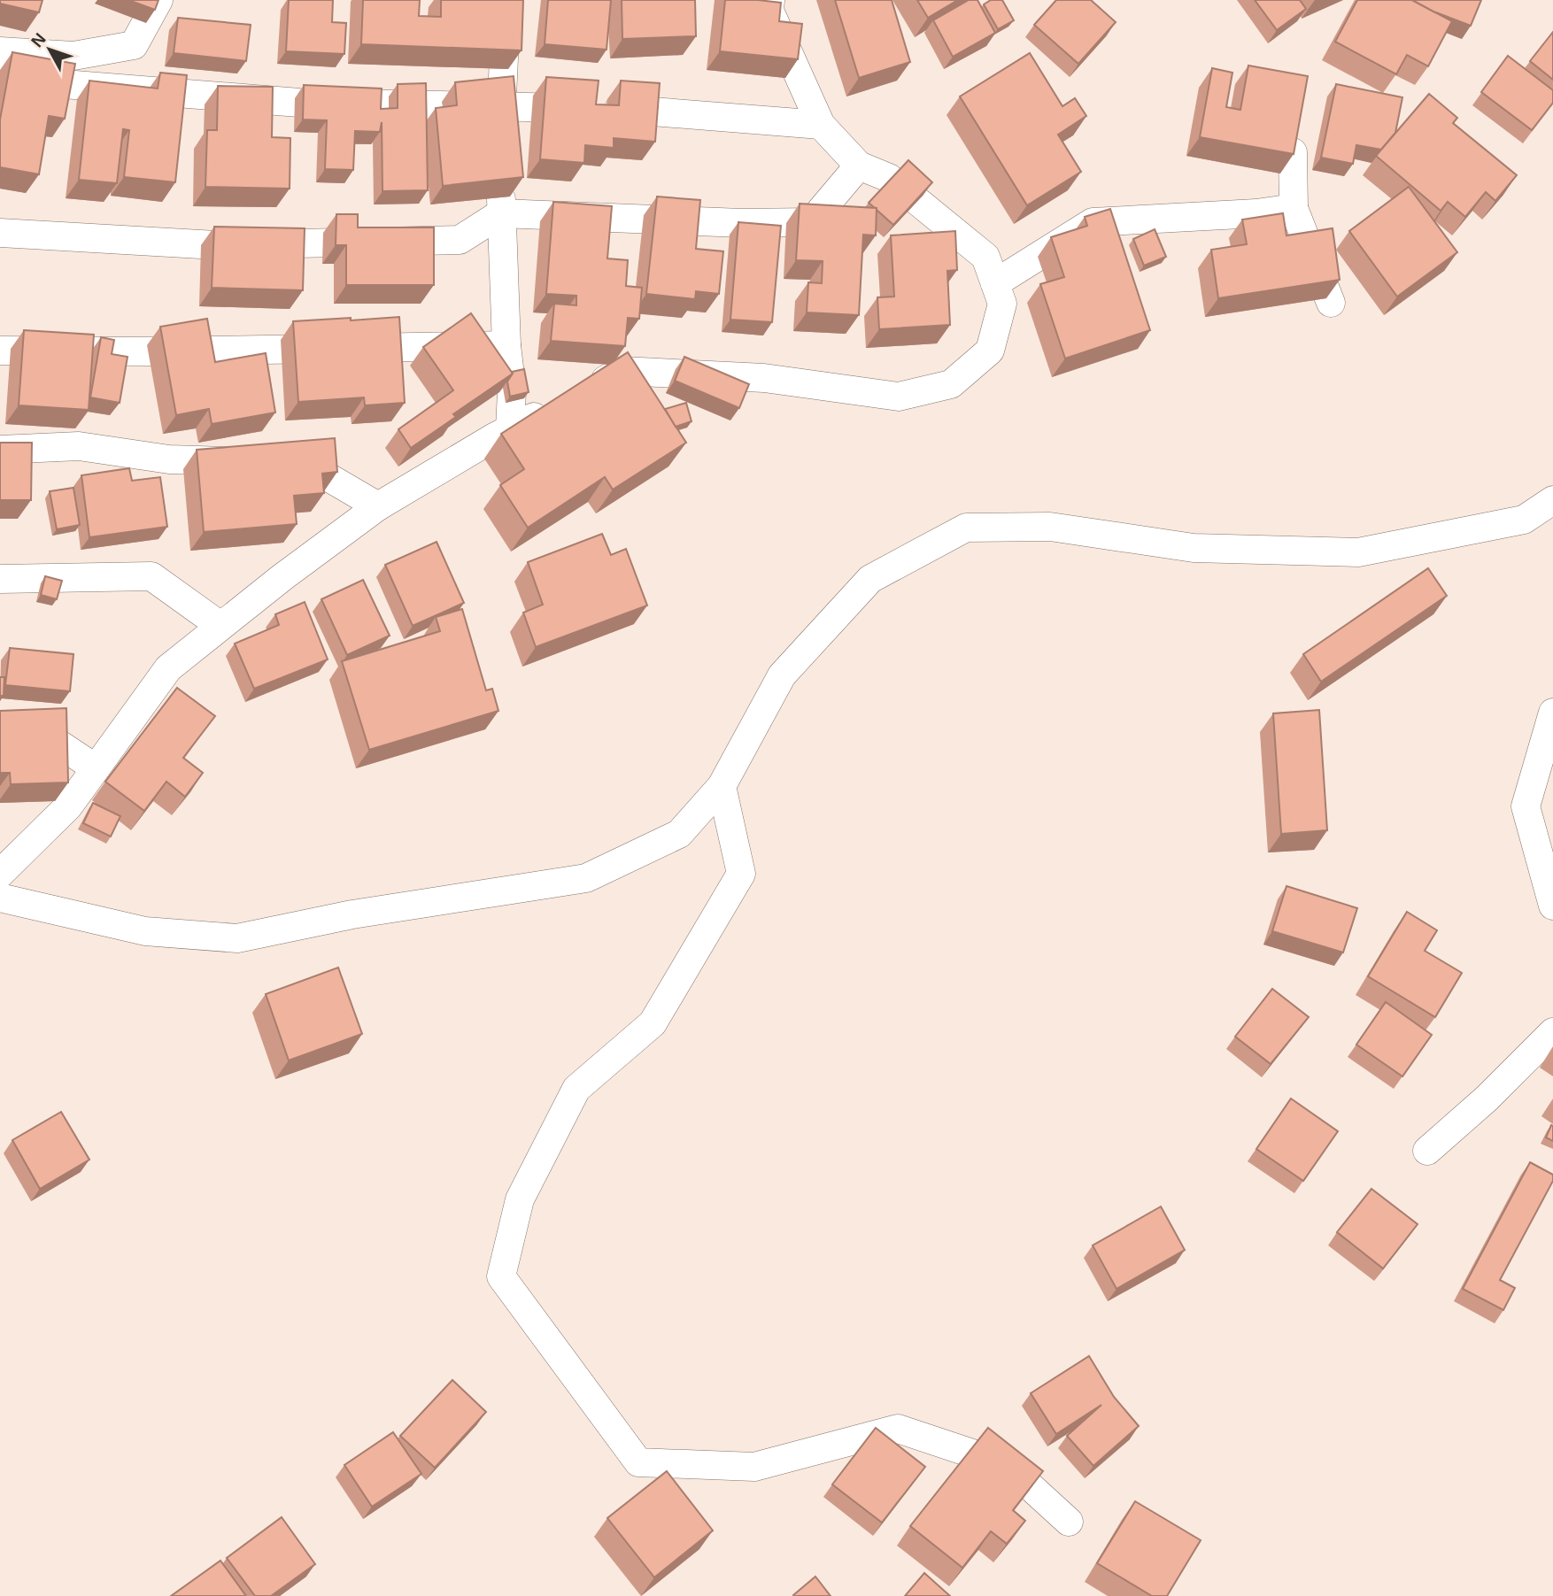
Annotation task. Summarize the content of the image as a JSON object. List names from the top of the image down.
{
  "north": "top left"
}
